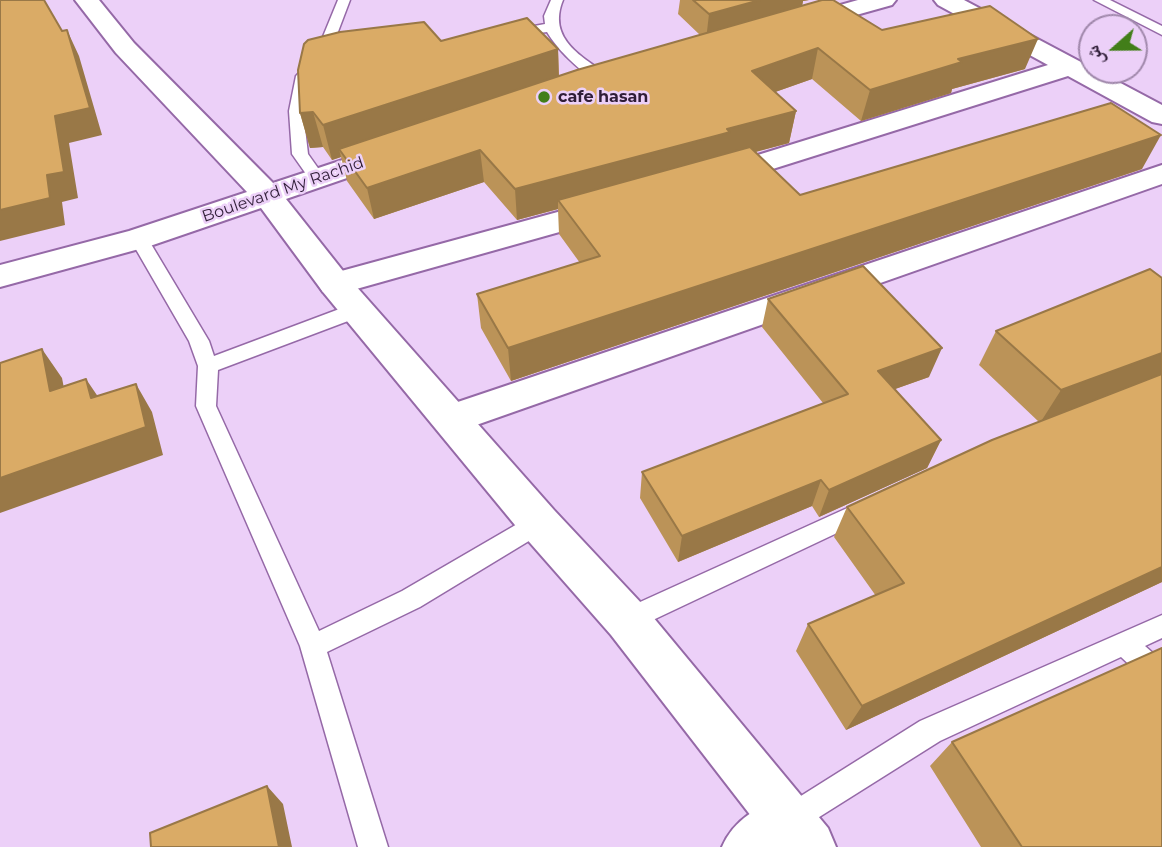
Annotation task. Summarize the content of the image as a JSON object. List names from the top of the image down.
{
  "streets": {
    "street": ["Boulevard My Rachid"]
  },
  "places": ["cafe hasan"],
  "north": "left"
}
